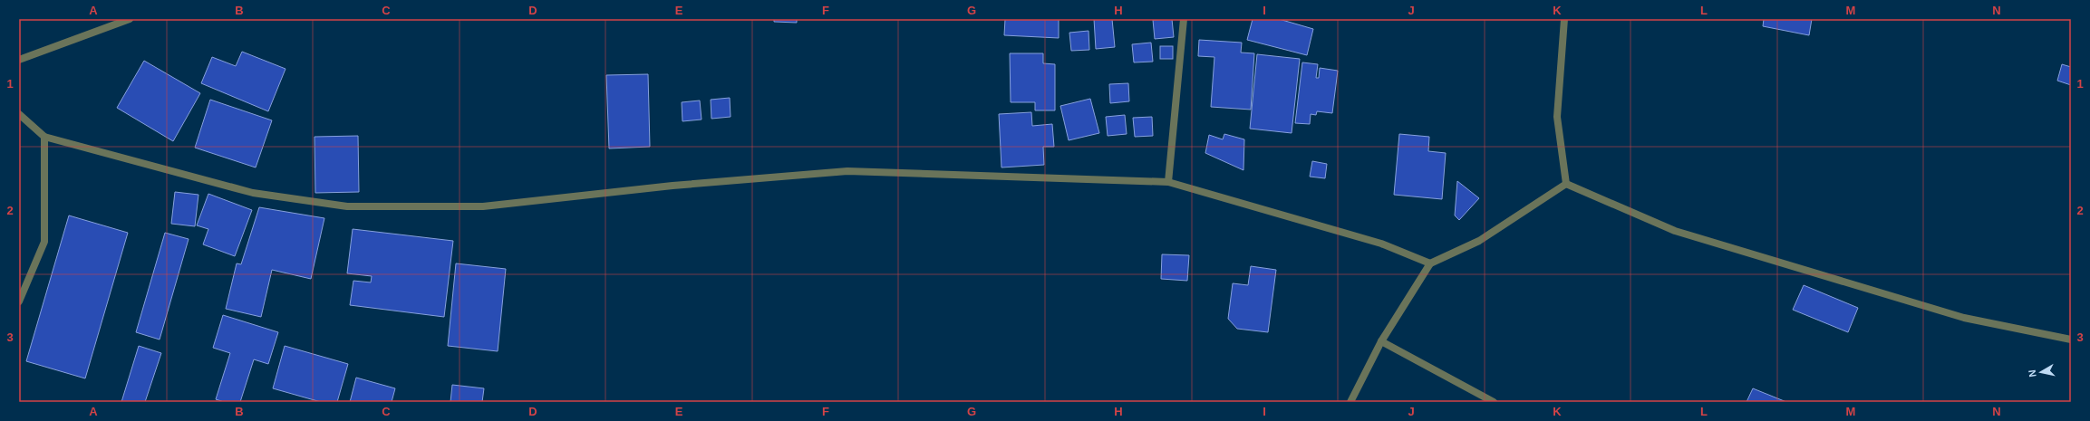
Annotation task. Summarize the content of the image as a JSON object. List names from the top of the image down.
{
  "north": "left",
  "grid": {
    "columns": [
      "A",
      "B",
      "C",
      "D",
      "E",
      "F",
      "G",
      "H",
      "I",
      "J",
      "K",
      "L",
      "M",
      "N"
    ],
    "rows": ["1", "2", "3"]
  }
}
